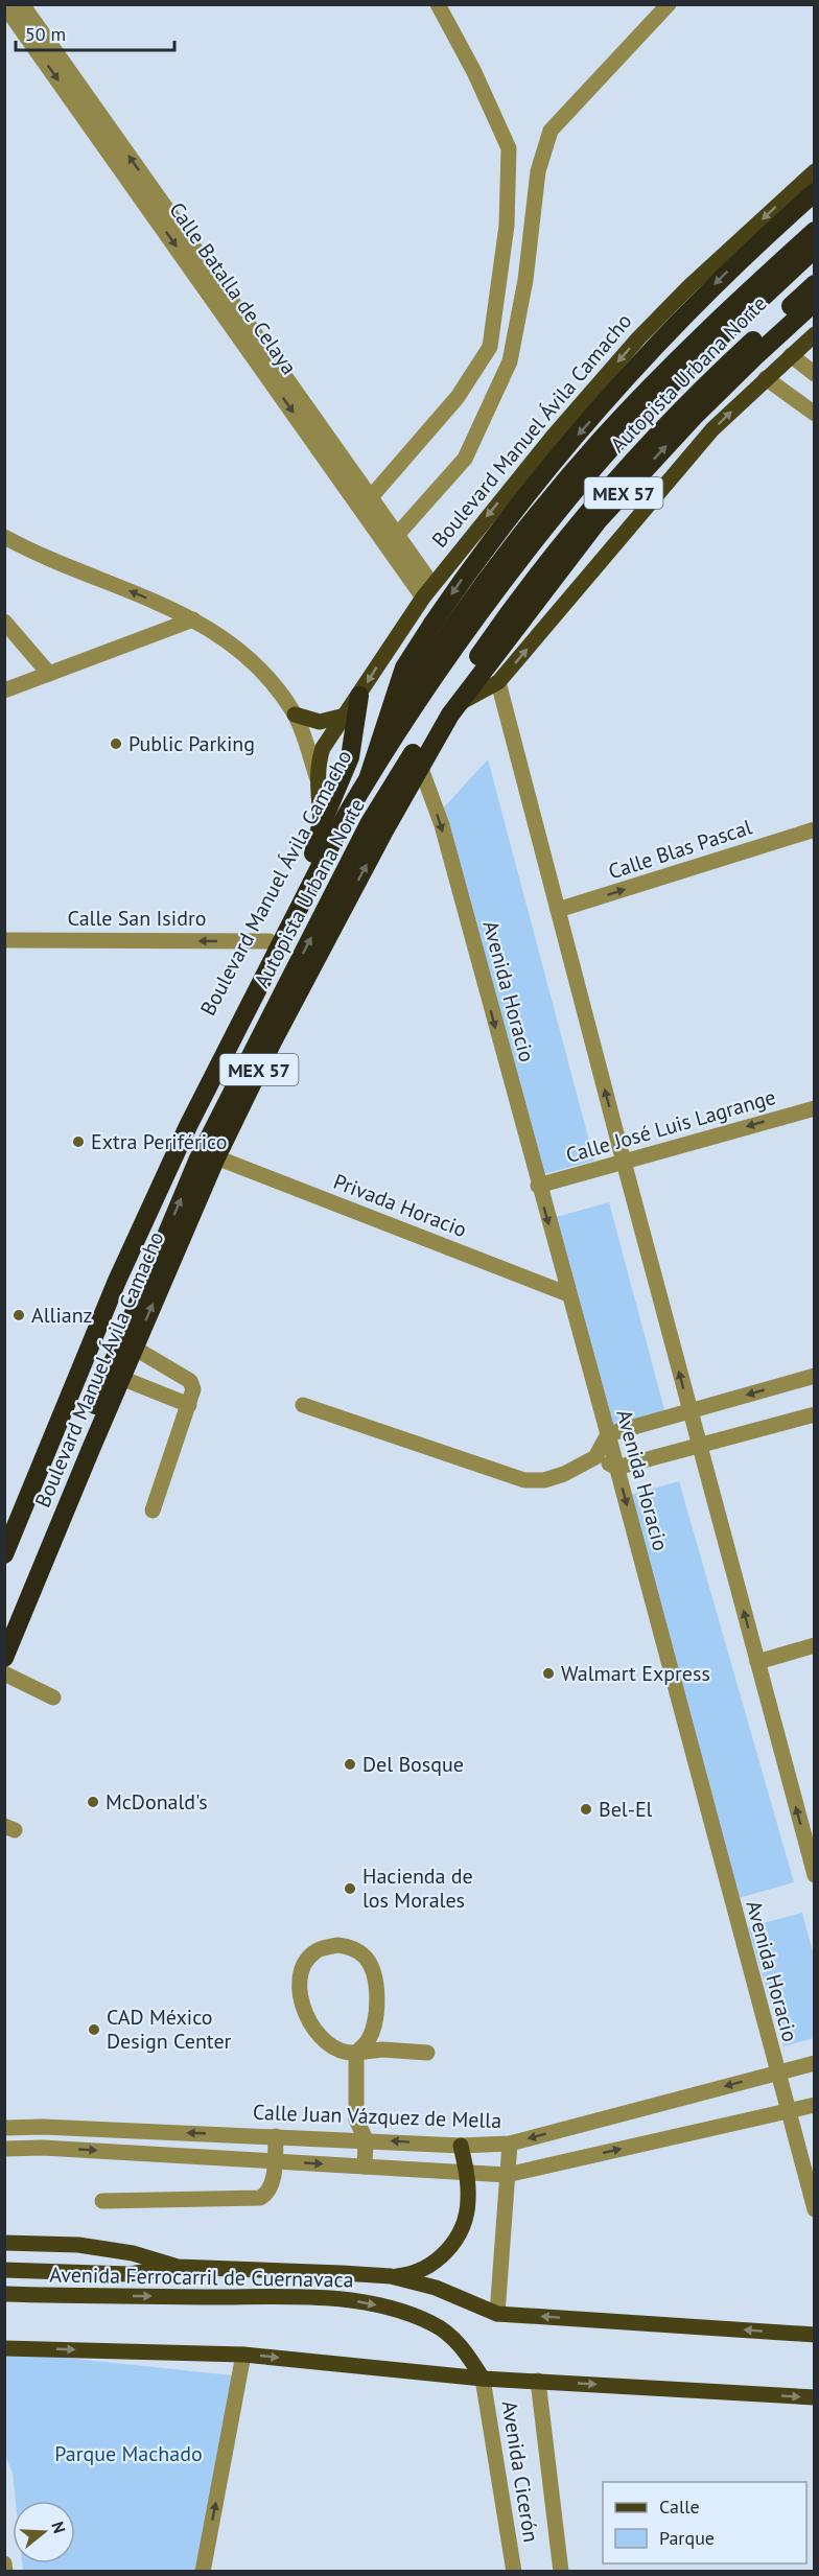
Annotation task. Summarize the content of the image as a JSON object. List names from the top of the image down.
{
  "streets": {
    "highway": ["Autopista Urbana Norte", "Boulevard Manuel Ávila Camacho", "MEX 57"],
    "main road": ["Avenida Ferrocarril de Cuernavaca"],
    "street": [
      "Calle Batalla de Celaya",
      "Calle Blas Pascal",
      "Calle San Isidro",
      "Avenida Horacio",
      "Calle José Luis Lagrange",
      "Privada Horacio",
      "Calle Juan Vázquez de Mella",
      "Avenida Cicerón"
    ]
  },
  "crossings": [
    ["Calle Batalla de Celaya", "Boulevard Manuel Ávila Camacho"],
    ["Boulevard Manuel Ávila Camacho", "Calle San Isidro"],
    ["Boulevard Manuel Ávila Camacho", "Avenida Horacio"],
    ["Boulevard Manuel Ávila Camacho", "Privada Horacio"],
    ["Avenida Horacio", "Calle José Luis Lagrange"],
    ["Avenida Horacio", "Privada Horacio"],
    ["Avenida Horacio", "Calle Juan Vázquez de Mella"],
    ["Avenida Ferrocarril de Cuernavaca", "Avenida Cicerón"]
  ],
  "one_way": ["Calle Blas Pascal", "Calle San Isidro", "Calle José Luis Lagrange"],
  "parks": ["Parque Machado"],
  "places": [
    "Public Parking",
    "Extra Periférico",
    "Allianz",
    "Walmart Express",
    "Del Bosque",
    "McDonald's",
    "Bel-El",
    "Hacienda de los Morales",
    "CAD México Design Center"
  ],
  "legend": ["Calle", "Parque"],
  "scale_bar": "50 m",
  "north": "right"
}
